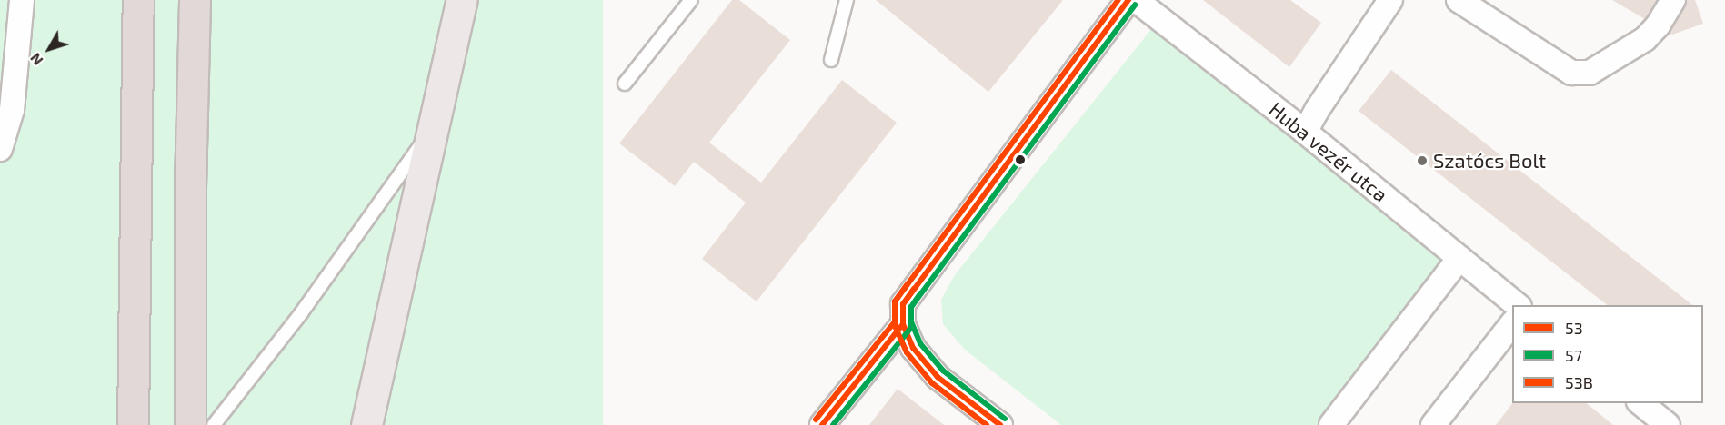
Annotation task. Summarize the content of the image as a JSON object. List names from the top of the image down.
{
  "streets": {
    "street": ["Huba vezér utca"]
  },
  "places": ["Szatócs Bolt"],
  "lines": ["transit line 53", "transit line 53B", "transit line 57"],
  "legend": ["53", "57", "53B"],
  "north": "bottom left"
}
